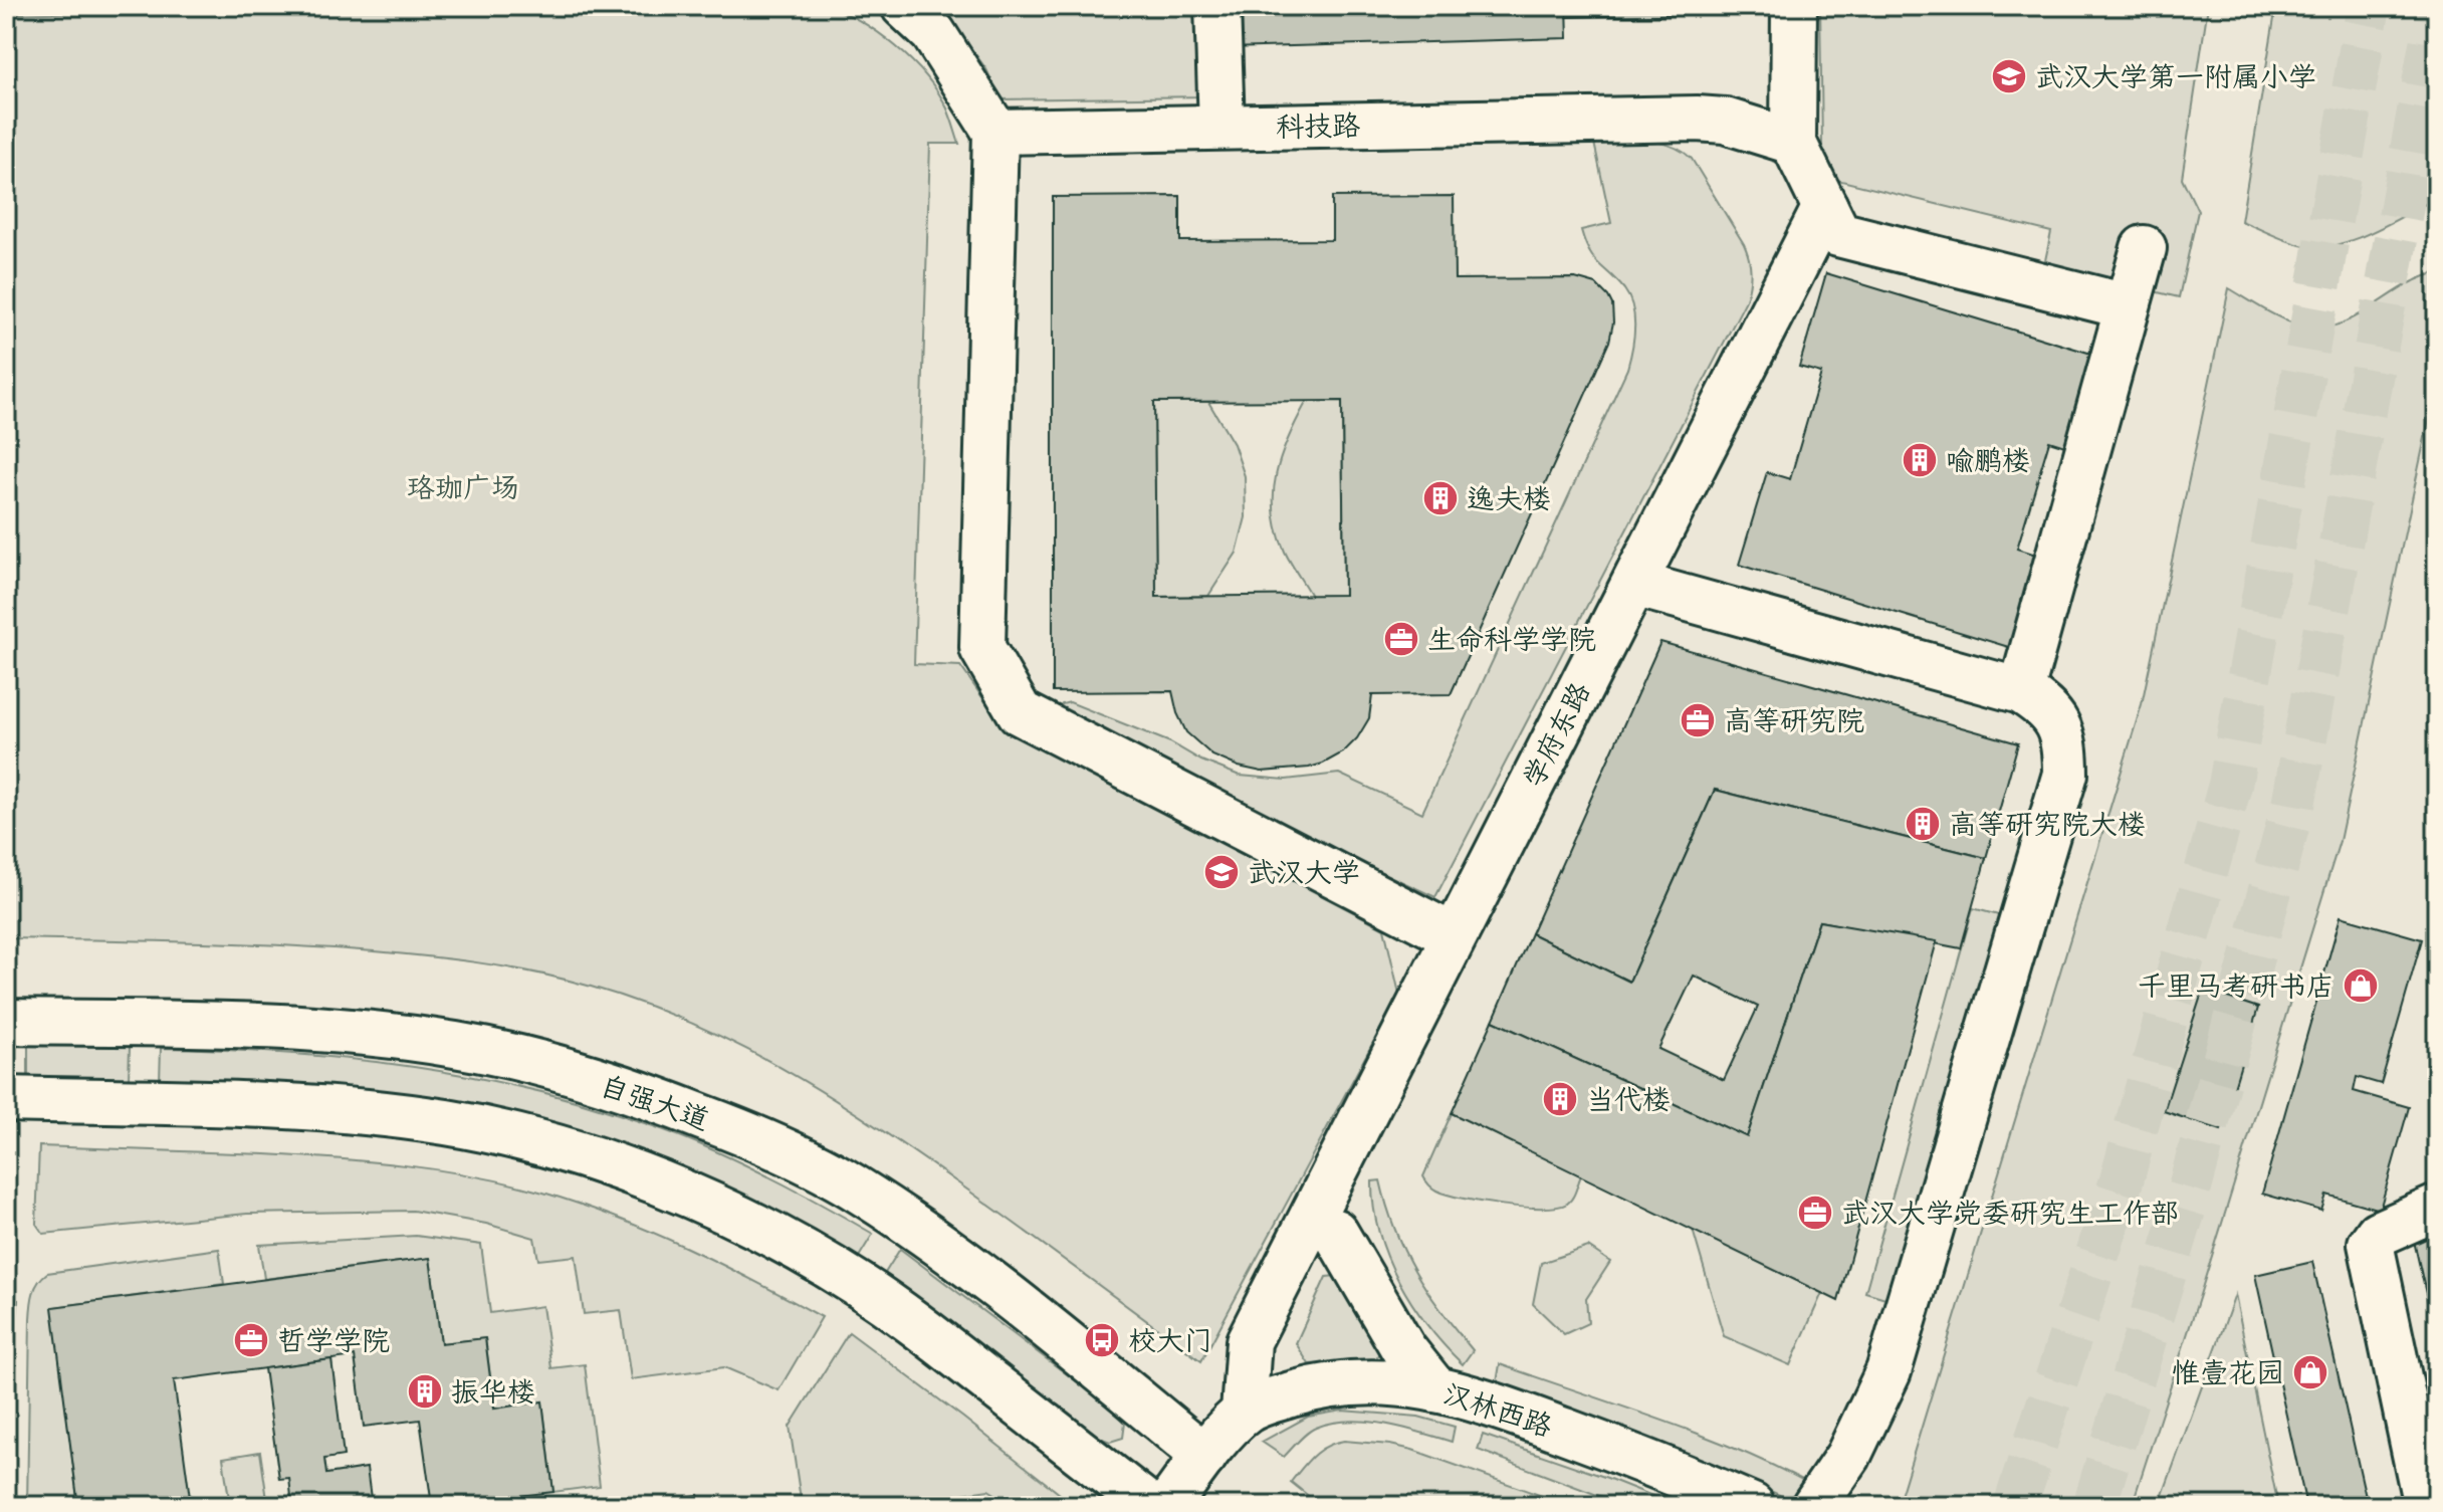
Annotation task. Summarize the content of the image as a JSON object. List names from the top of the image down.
{
  "streets": {
    "street": [
      "科技路",
      "学府东路",
      "自强大道",
      "汉林西路"
    ]
  },
  "crossings": [
    ["学府东路", "汉林西路"]
  ],
  "parks": ["珞珈广场"],
  "places": {
    "school or university": ["武汉大学第一附属小学", "武汉大学"],
    "building": [
      "喻鹏楼",
      "逸夫楼",
      "高等研究院大楼",
      "当代楼",
      "振华楼"
    ],
    "office": [
      "生命科学学院",
      "高等研究院",
      "武汉大学党委研究生工作部",
      "哲学学院"
    ],
    "shop": ["千里马考研书店", "惟壹花园"],
    "bus stop": ["校大门"]
  }
}
